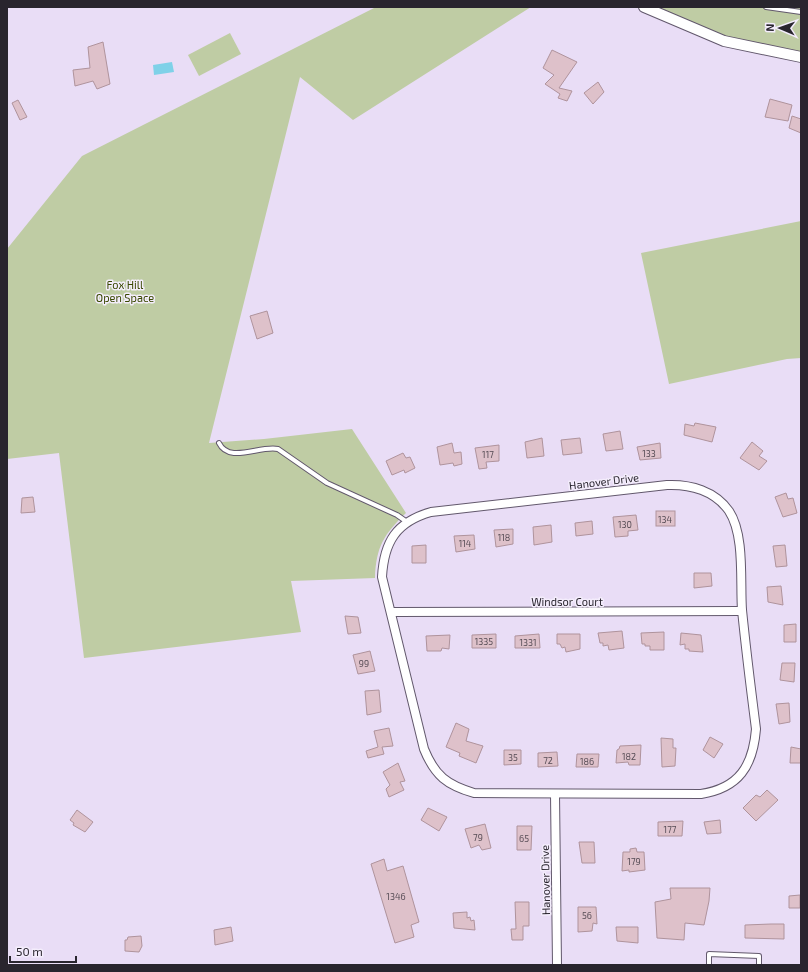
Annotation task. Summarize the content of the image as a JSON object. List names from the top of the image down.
{
  "streets": {
    "street": ["Hanover Drive", "Windsor Court"]
  },
  "crossings": [
    ["Hanover Drive", "Windsor Court"]
  ],
  "parks": ["Fox Hill Open Space"],
  "house_numbers": [
    "133",
    "117",
    "134",
    "130",
    "118",
    "114",
    "1335",
    "1331",
    "99",
    "182",
    "35",
    "72",
    "186",
    "177",
    "79",
    "65",
    "179",
    "1346",
    "56"
  ],
  "scale_bar": "50 m",
  "north": "left"
}
